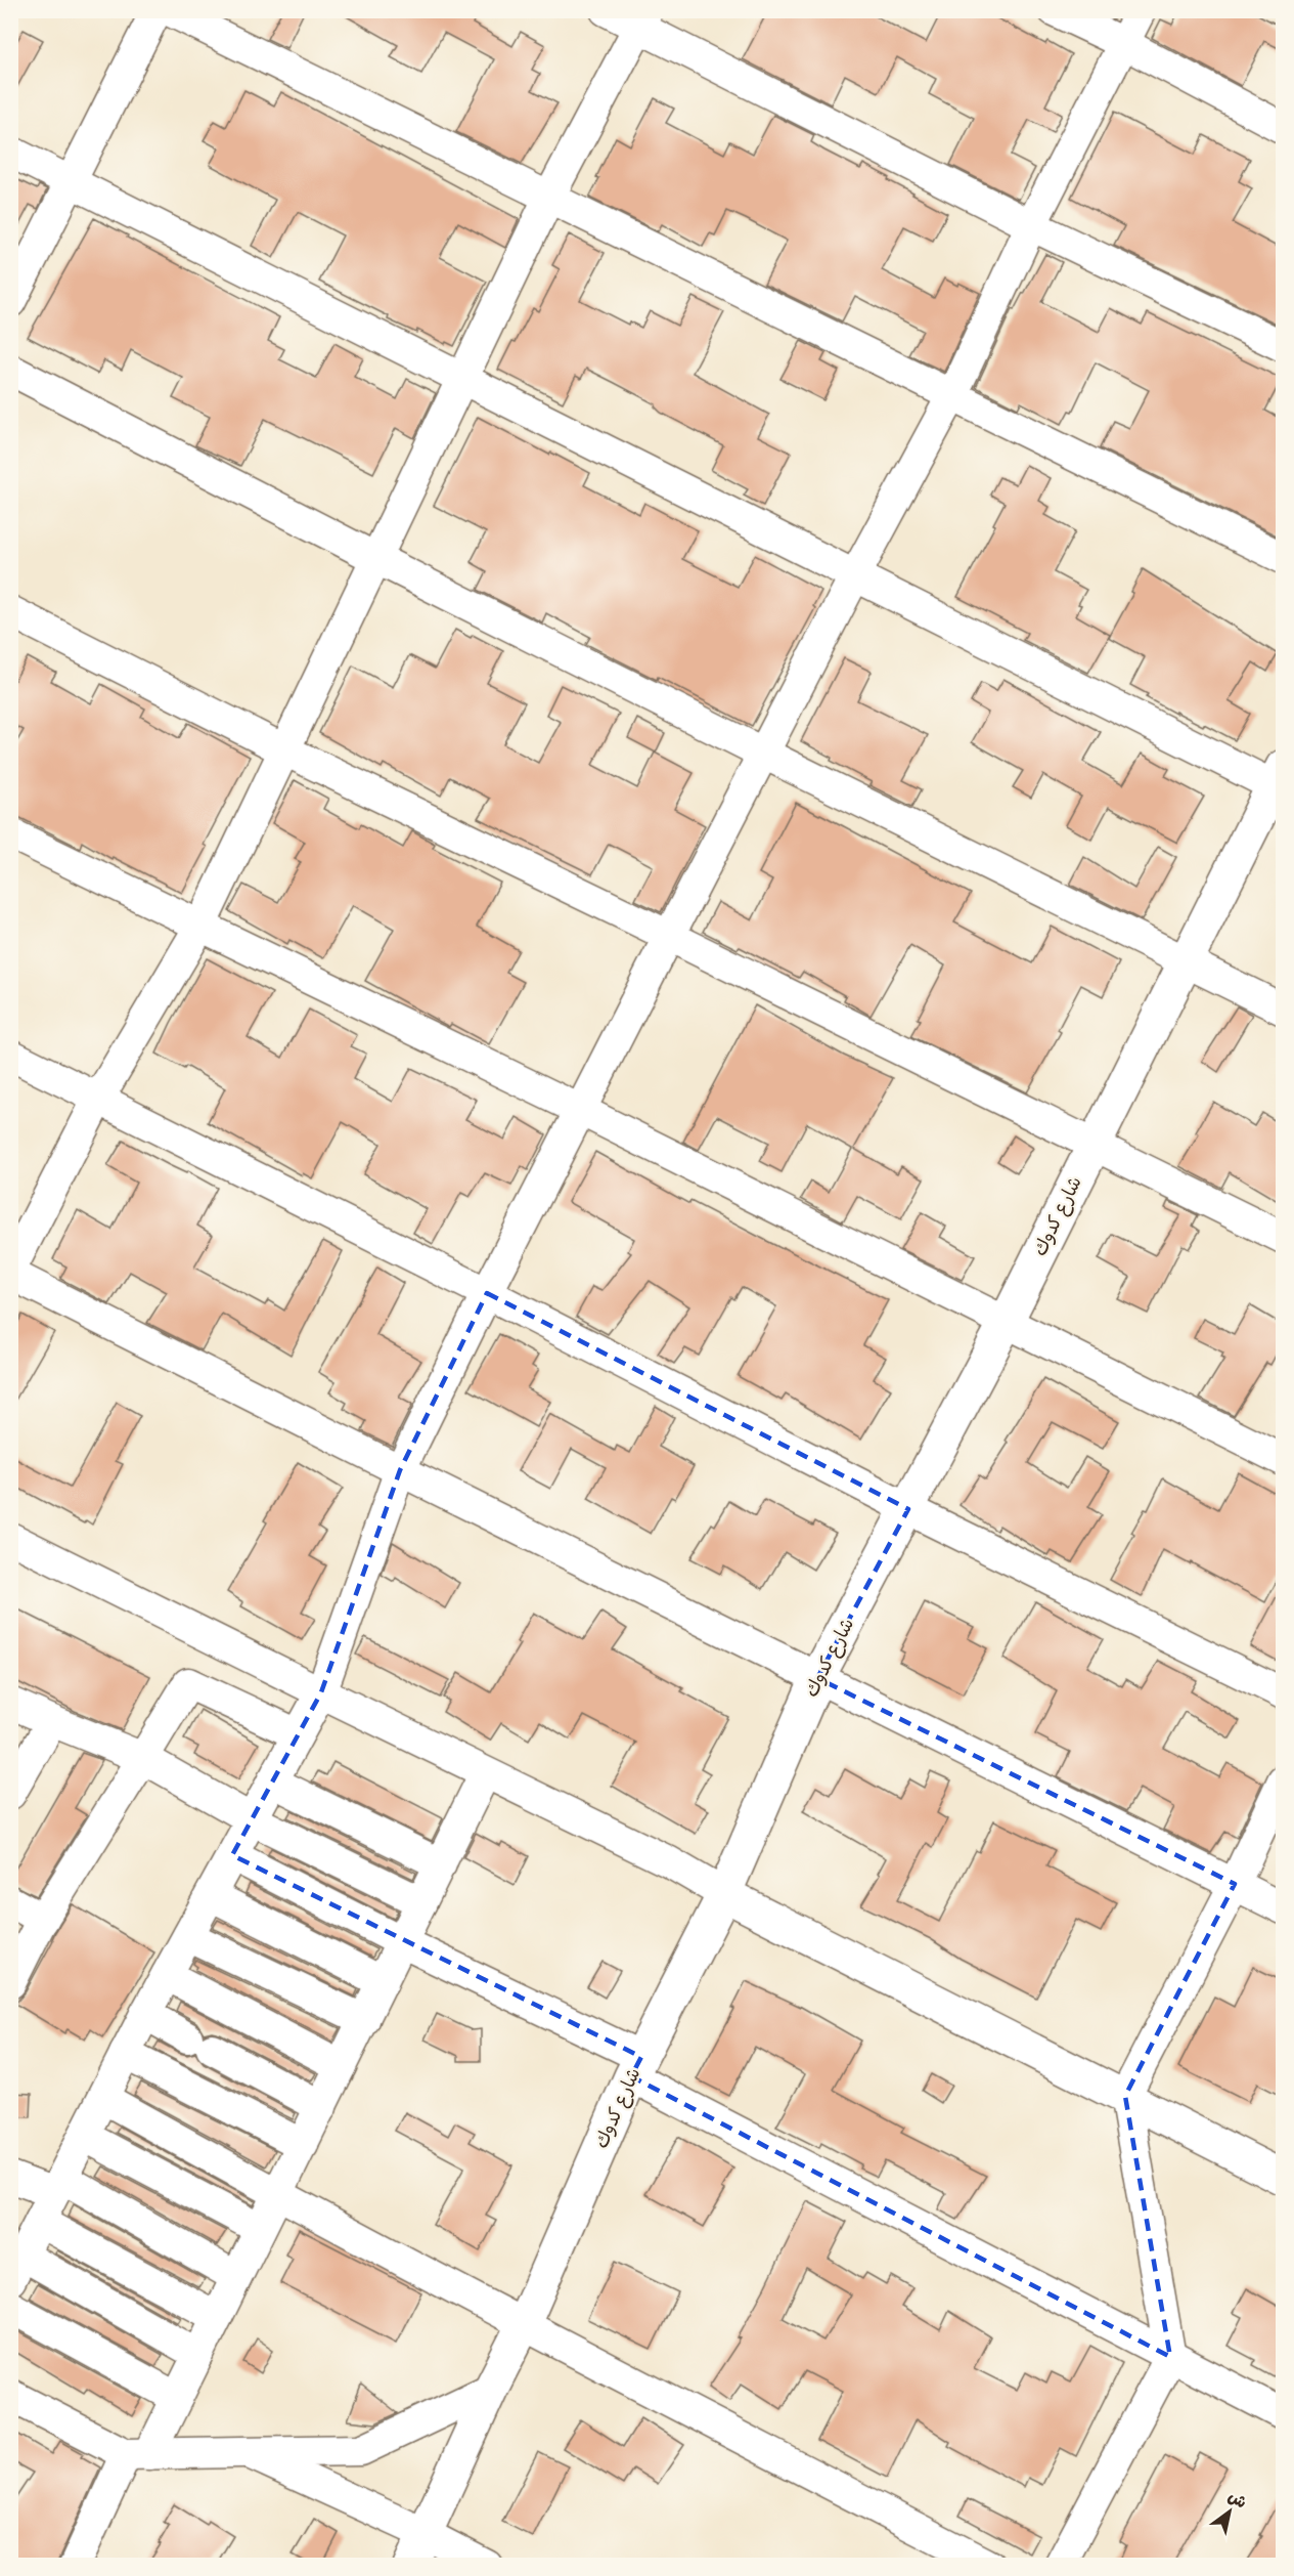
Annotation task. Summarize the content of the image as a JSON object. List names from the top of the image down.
{
  "streets": {
    "street": ["شارع كدوك"]
  },
  "north": "top right"
}
